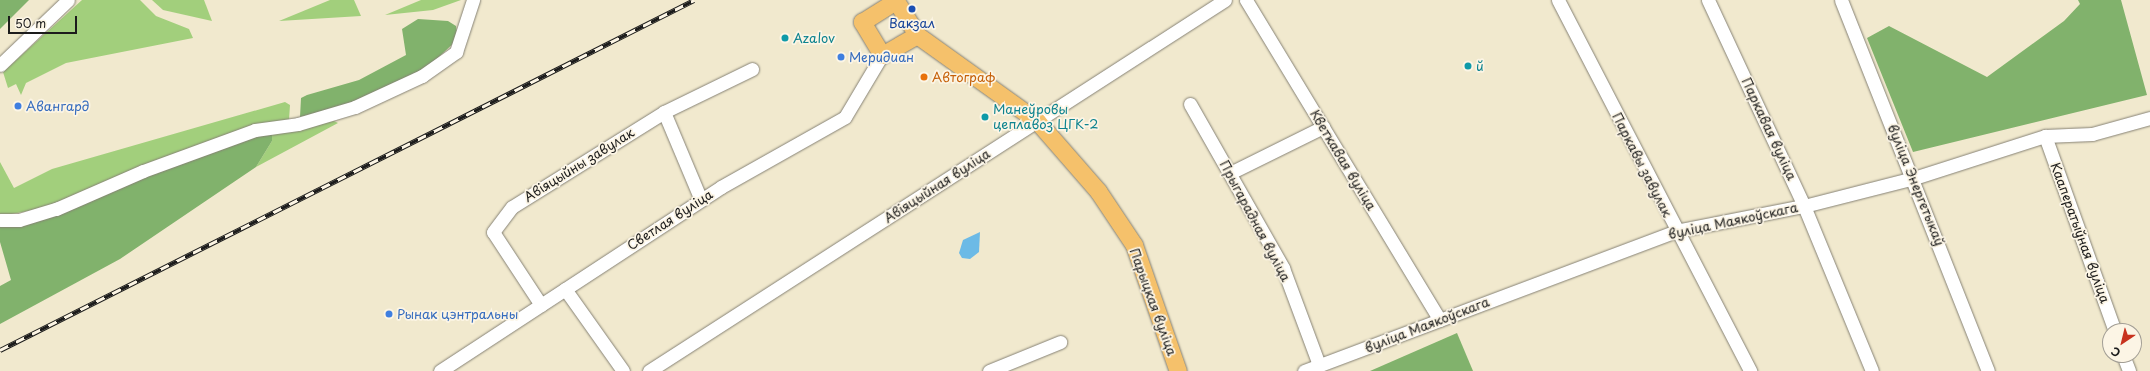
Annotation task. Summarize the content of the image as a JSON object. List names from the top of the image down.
{
  "streets": {
    "main road": ["Парыцкая вуліца"],
    "street": [
      "Паркавая вуліца",
      "Кветкавая вуліца",
      "Авіяцыйны завулак",
      "Паркавы завулак",
      "вуліца Энергетыкаў",
      "Авіяцыйная вуліца",
      "Светлая вуліца",
      "Прыгарадная вуліца",
      "вуліца Маякоўскага",
      "Кааператыўная вуліца"
    ]
  },
  "crossings": [
    ["Паркавая вуліца", "вуліца Маякоўскага"],
    ["Кветкавая вуліца", "вуліца Маякоўскага"],
    ["Авіяцыйны завулак", "Светлая вуліца"],
    ["Паркавы завулак", "вуліца Маякоўскага"],
    ["вуліца Энергетыкаў", "вуліца Маякоўскага"],
    ["Авіяцыйная вуліца", "Парыцкая вуліца"],
    ["Прыгарадная вуліца", "вуліца Маякоўскага"],
    ["вуліца Маякоўскага", "Кааператыўная вуліца"]
  ],
  "places": [
    "Вакзал",
    "Azalov",
    "Меридиан",
    "й",
    "Автограф",
    "Авангард",
    "Манеўровы цеплавоз ЦГК-2",
    "Рынак цэнтральны"
  ],
  "scale_bar": "50 m",
  "north": "bottom left"
}
